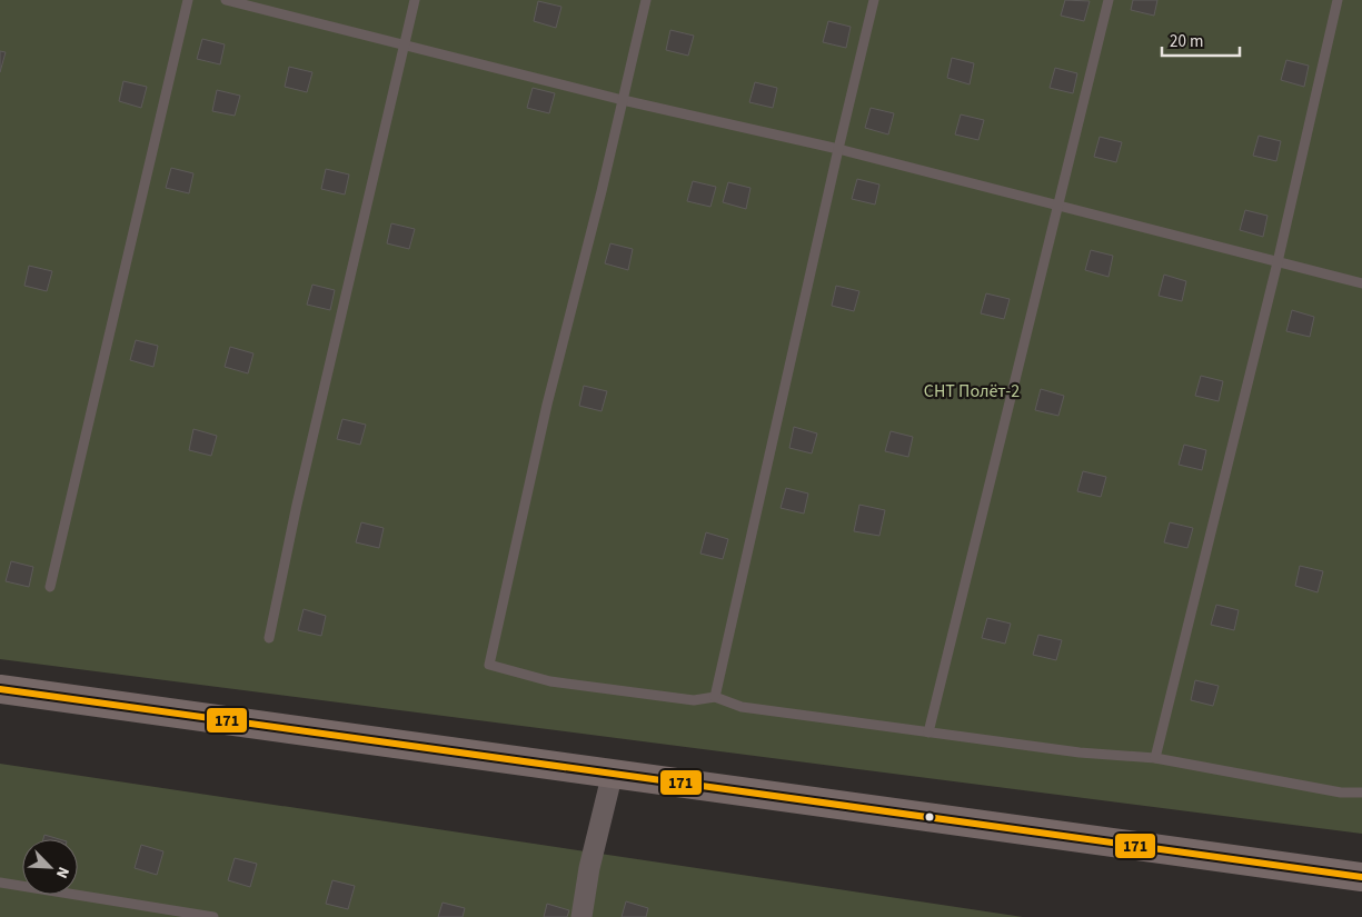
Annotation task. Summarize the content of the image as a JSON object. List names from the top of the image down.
{
  "parks": ["СНТ Полёт-2"],
  "lines": ["transit line 171"],
  "scale_bar": "20 m",
  "north": "bottom right"
}
